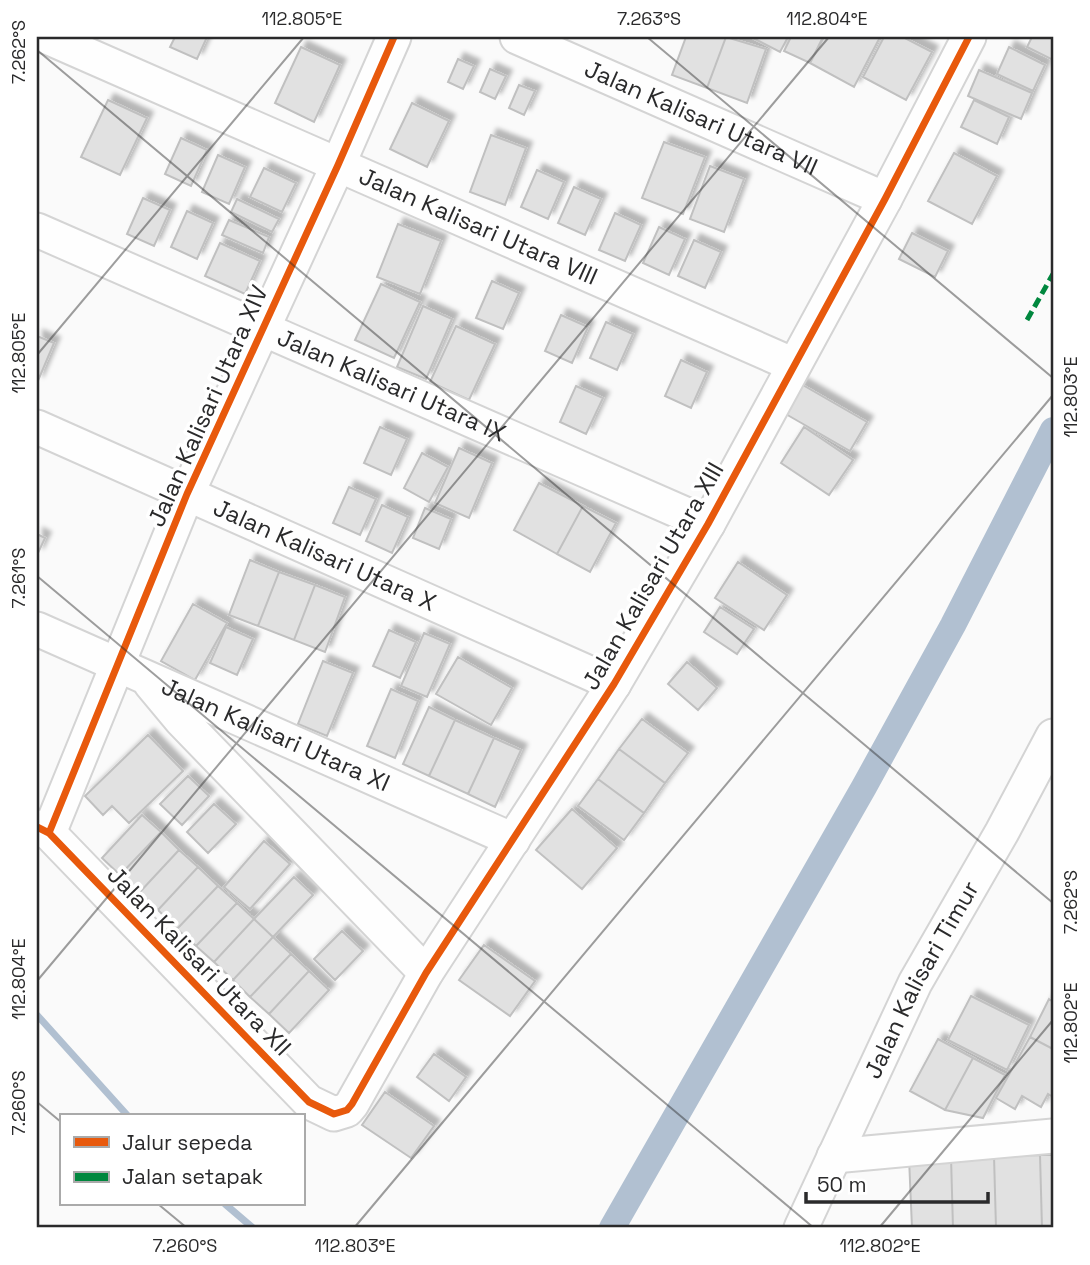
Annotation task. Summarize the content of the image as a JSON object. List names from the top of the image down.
{
  "streets": {
    "street": [
      "Jalan Kalisari Utara VII",
      "Jalan Kalisari Utara VIII",
      "Jalan Kalisari Utara IX",
      "Jalan Kalisari Utara XIV",
      "Jalan Kalisari Utara X",
      "Jalan Kalisari Utara XIII",
      "Jalan Kalisari Utara XI",
      "Jalan Kalisari Utara XII",
      "Jalan Kalisari Timur"
    ]
  },
  "crossings": [
    ["Jalan Kalisari Utara VII", "Jalan Kalisari Utara XIII"],
    ["Jalan Kalisari Utara VIII", "Jalan Kalisari Utara XIV"],
    ["Jalan Kalisari Utara VIII", "Jalan Kalisari Utara XIII"],
    ["Jalan Kalisari Utara IX", "Jalan Kalisari Utara XIV"],
    ["Jalan Kalisari Utara IX", "Jalan Kalisari Utara XIII"],
    ["Jalan Kalisari Utara XIV", "Jalan Kalisari Utara X"],
    ["Jalan Kalisari Utara XIV", "Jalan Kalisari Utara XI"],
    ["Jalan Kalisari Utara XIV", "Jalan Kalisari Utara XII"],
    ["Jalan Kalisari Utara X", "Jalan Kalisari Utara XIII"],
    ["Jalan Kalisari Utara XIII", "Jalan Kalisari Utara XI"],
    ["Jalan Kalisari Utara XIII", "Jalan Kalisari Utara XII"]
  ],
  "legend": ["Jalur sepeda", "Jalan setapak"],
  "scale_bar": "50 m",
  "coordinates": [
    "112.805°E",
    "7.263°S",
    "112.804°E",
    "7.262°S",
    "112.803°E",
    "7.261°S",
    "112.802°E",
    "7.260°S"
  ]
}
